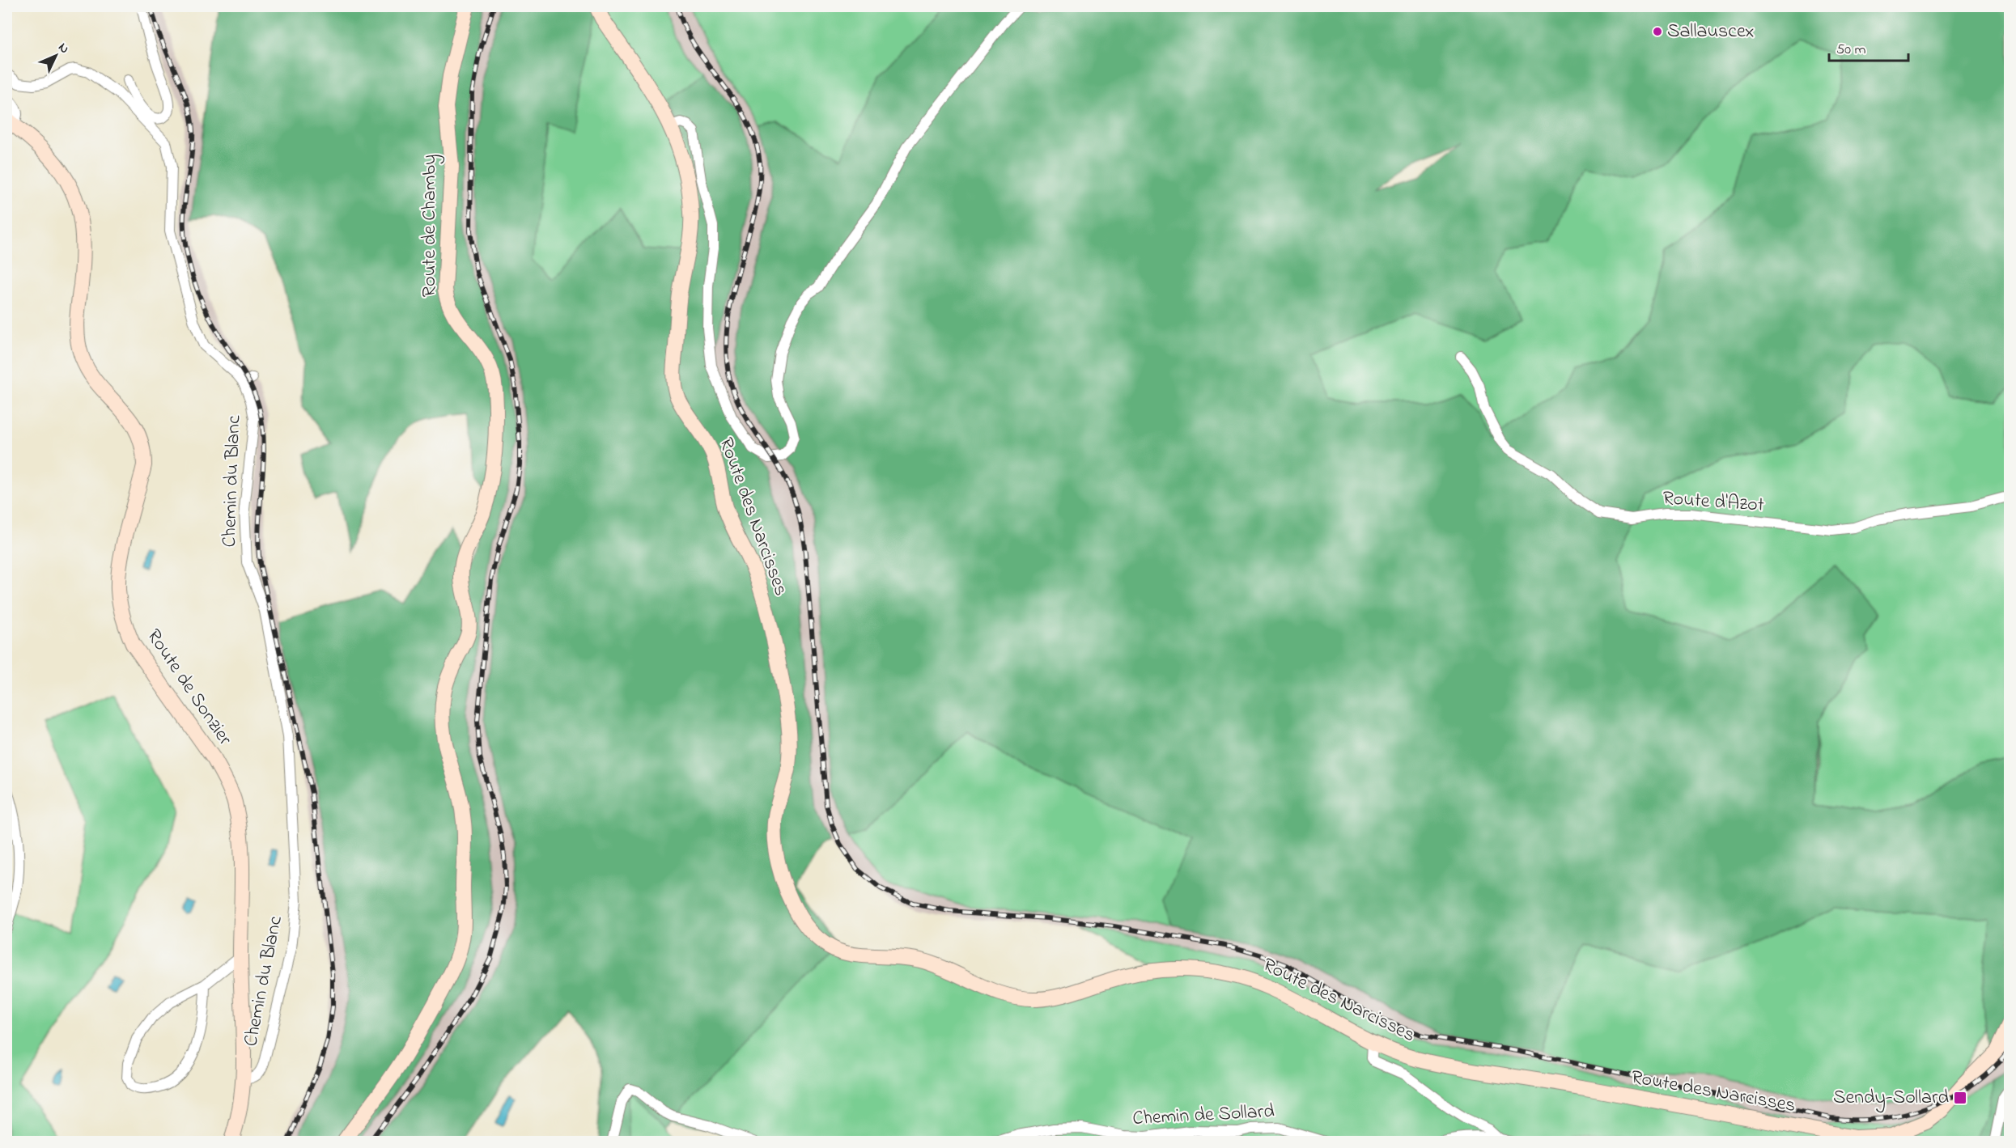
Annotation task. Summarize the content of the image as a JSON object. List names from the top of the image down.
{
  "streets": {
    "street": [
      "Route de Chamby",
      "Chemin du Blanc",
      "Route d'Azot",
      "Route des Narcisses",
      "Route de Sonzier",
      "Chemin de Sollard"
    ]
  },
  "crossings": [
    ["Chemin du Blanc", "Route de Sonzier"]
  ],
  "places": {
    "other": ["Sallauscex"],
    "transit": ["Sendy-Sollard"]
  },
  "scale_bar": "50 m",
  "north": "top right"
}
